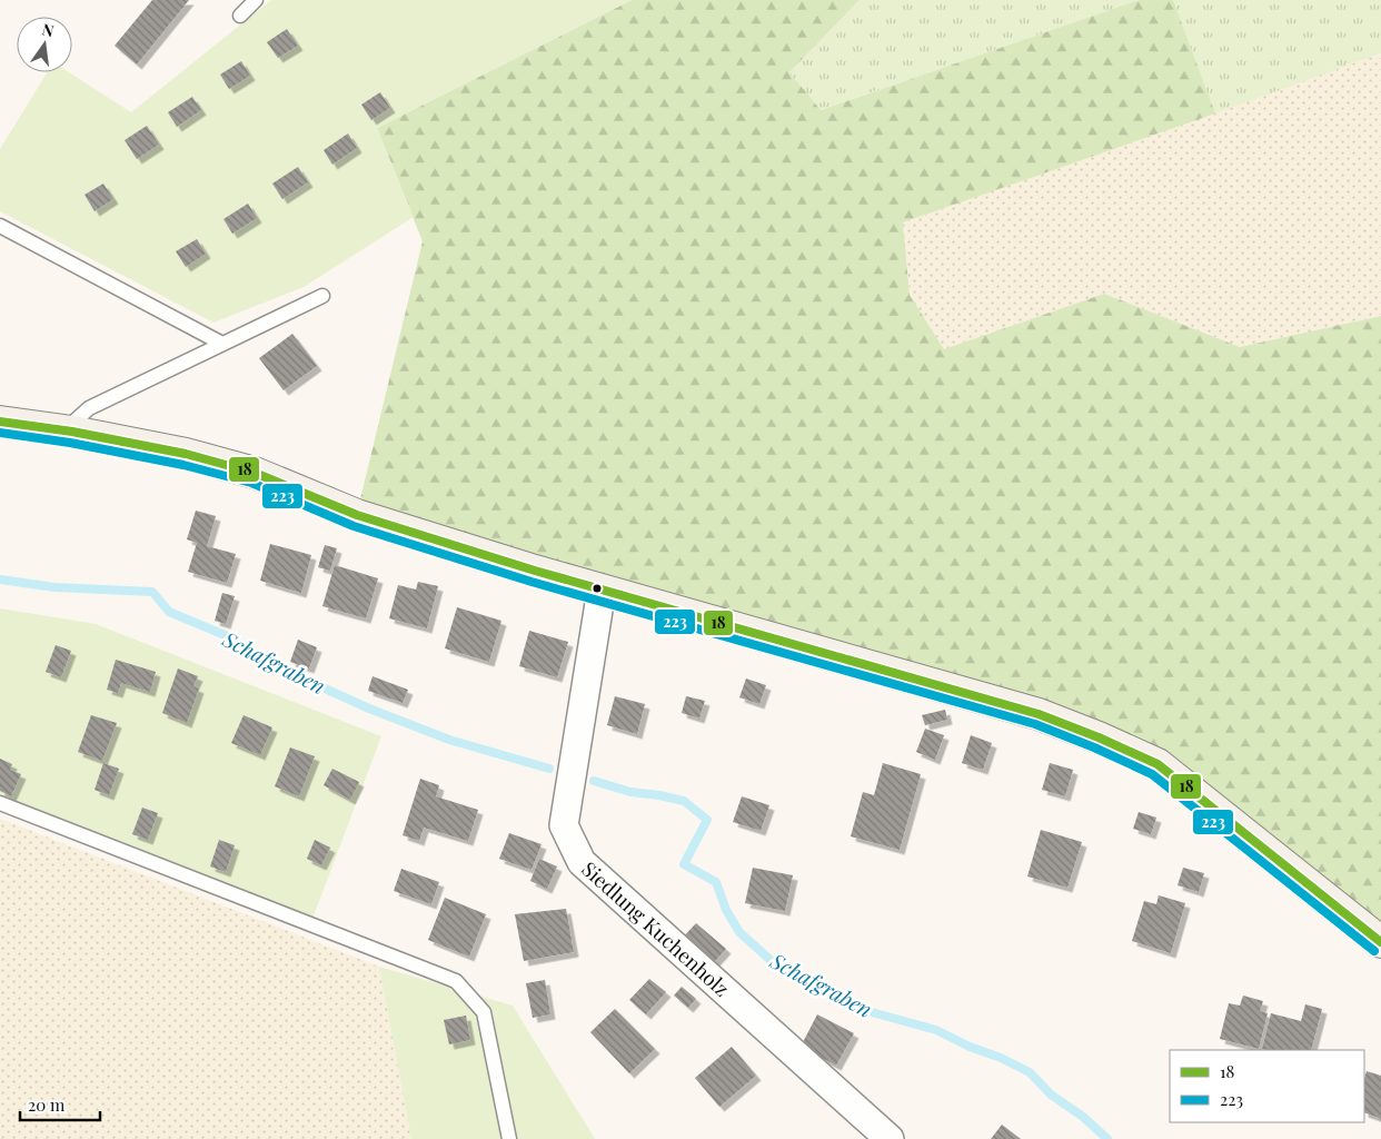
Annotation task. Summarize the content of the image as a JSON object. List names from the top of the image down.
{
  "streets": {
    "street": ["Siedlung Kuchenholz"]
  },
  "water": ["Schafgraben"],
  "lines": ["transit line 18", "transit line 223"],
  "legend": ["18", "223"],
  "scale_bar": "20 m",
  "north": "top"
}
